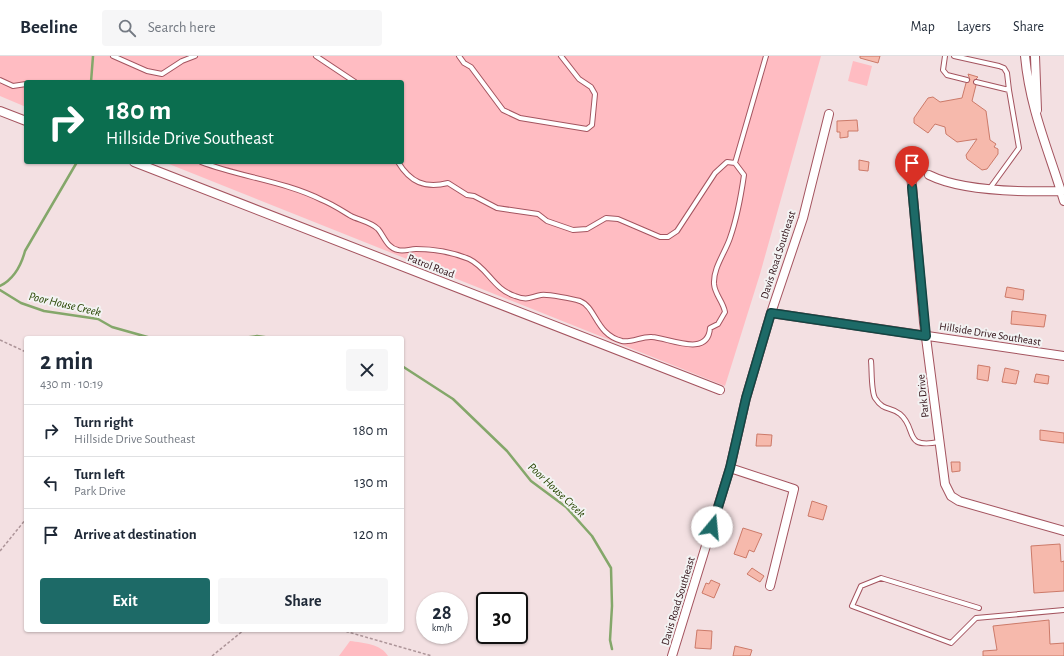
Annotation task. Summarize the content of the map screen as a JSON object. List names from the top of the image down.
{
  "streets": {
    "street": [
      "Davis Road Southeast",
      "Patrol Road",
      "Hillside Drive Southeast",
      "Park Drive"
    ]
  },
  "crossings": [
    ["Davis Road Southeast", "Hillside Drive Southeast"],
    ["Hillside Drive Southeast", "Park Drive"]
  ],
  "water": ["Poor House Creek"],
  "page": {
    "header": "Beeline",
    "search": "Search here",
    "nav": ["Map", "Layers", "Share"],
    "turn": ["180 m", "Hillside Drive Southeast"],
    "heading": ["2 min", "430 m · 10:19"],
    "list": [
      {
        "name": "Turn right",
        "note": "Hillside Drive Southeast",
        "value": "180 m"
      },
      {
        "name": "Turn left",
        "note": "Park Drive",
        "value": "130 m"
      },
      {
        "name": "Arrive at destination",
        "value": "120 m"
      }
    ],
    "buttons": ["Exit", "Share"],
    "speed": "28 km/h",
    "limit": "30"
  }
}
